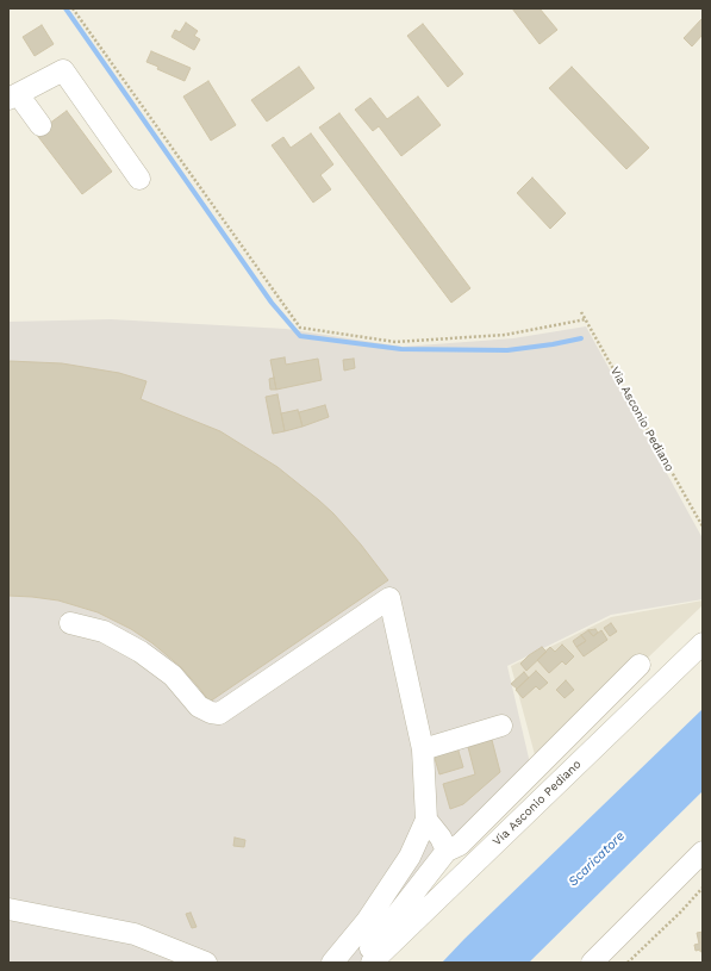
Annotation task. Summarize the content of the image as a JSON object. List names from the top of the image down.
{
  "streets": {
    "street": ["Via Asconio Pediano"]
  },
  "water": ["Scaricatore"]
}
